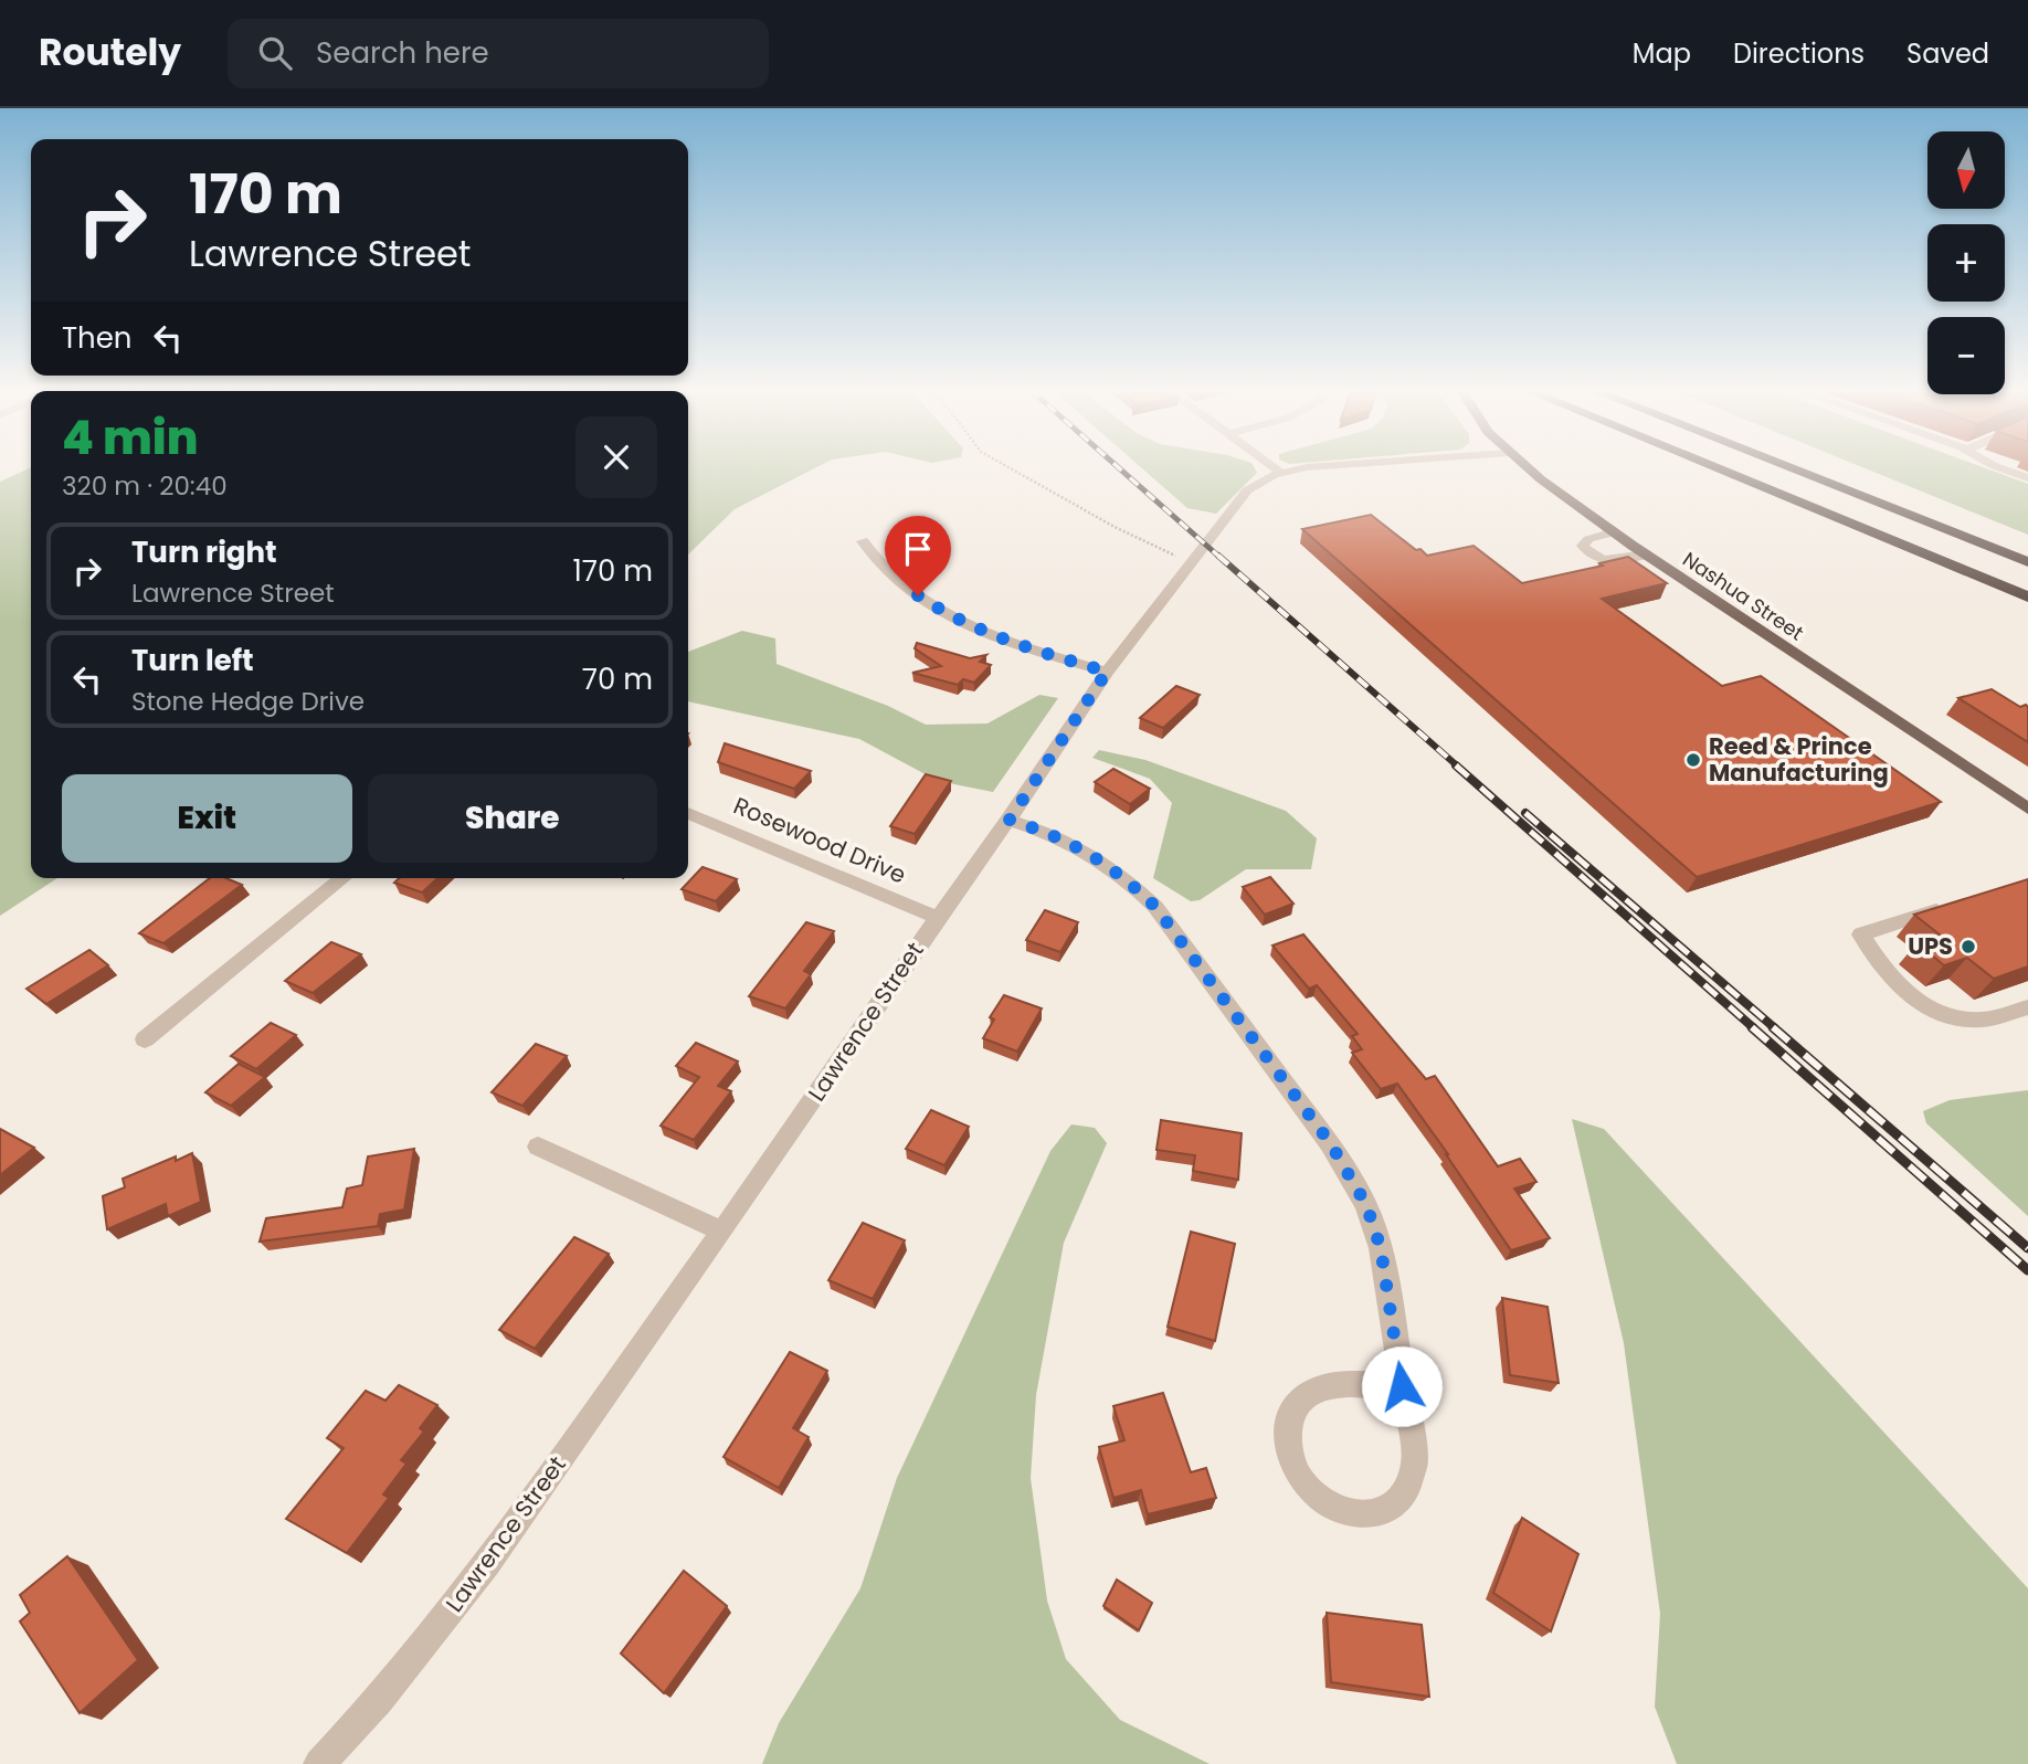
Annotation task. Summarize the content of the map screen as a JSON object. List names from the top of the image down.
{
  "streets": {
    "main road": ["Nashua Street"],
    "street": ["Rosewood Drive", "Lawrence Street"]
  },
  "crossings": [
    ["Rosewood Drive", "Lawrence Street"]
  ],
  "places": ["Reed & Prince Manufacturing", "UPS"],
  "north": "bottom",
  "page": {
    "header": "Routely",
    "search": "Search here",
    "nav": ["Map", "Directions", "Saved"],
    "map_buttons": ["+", "−"],
    "turn": ["170 m", "Lawrence Street"],
    "then": "Then",
    "heading": ["4 min", "320 m · 20:40"],
    "list": [
      {
        "name": "Turn right",
        "note": "Lawrence Street",
        "value": "170 m"
      },
      {
        "name": "Turn left",
        "note": "Stone Hedge Drive",
        "value": "70 m"
      }
    ],
    "buttons": ["Exit", "Share"]
  }
}
